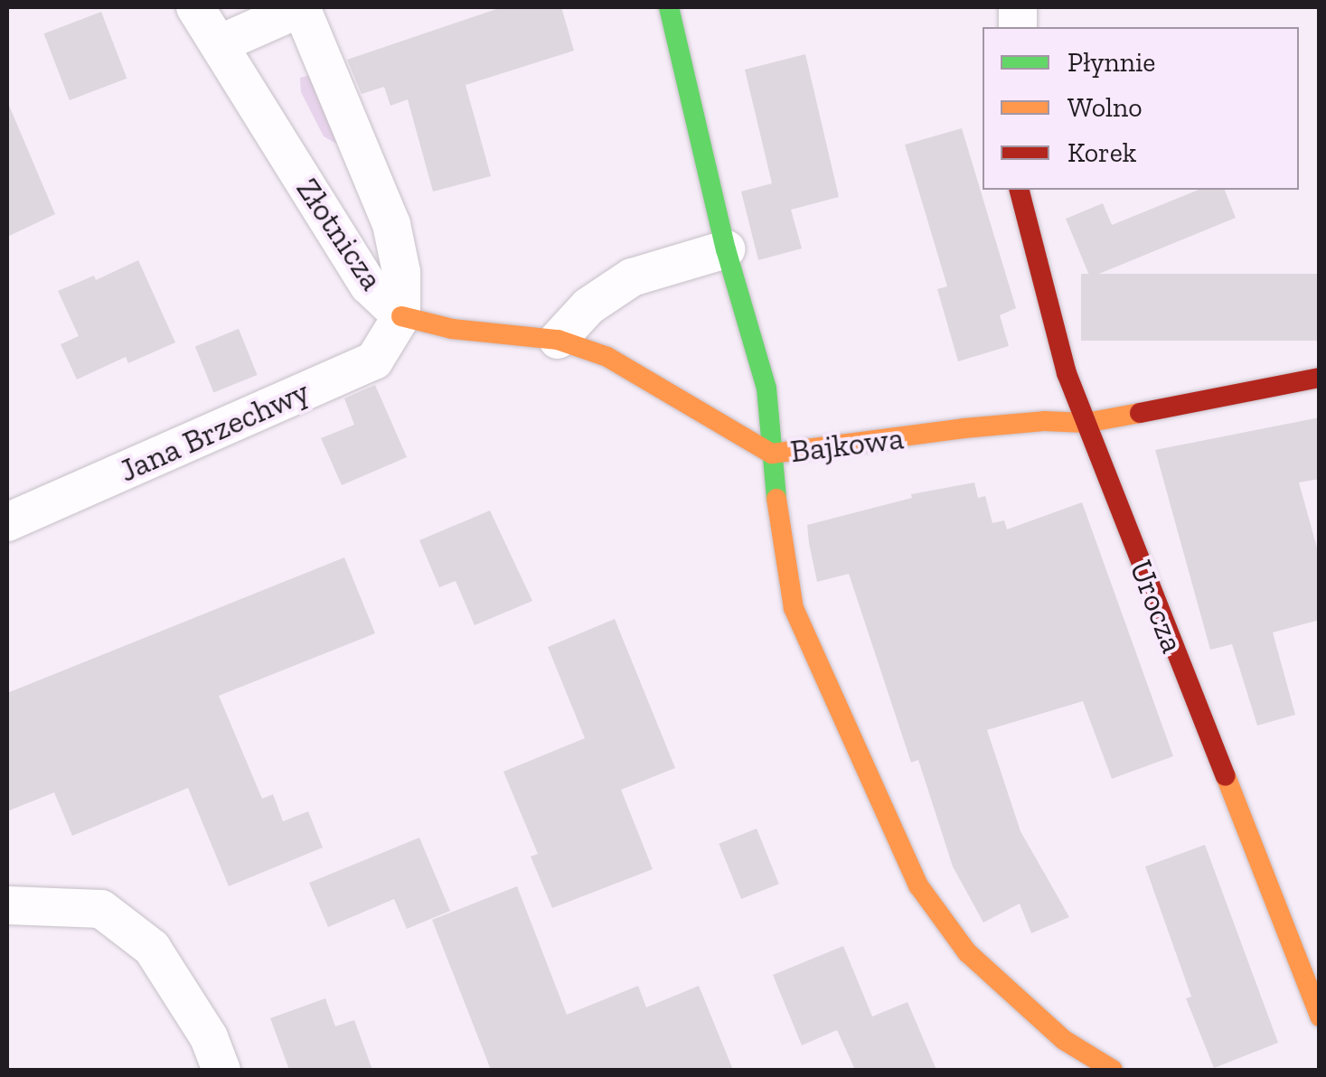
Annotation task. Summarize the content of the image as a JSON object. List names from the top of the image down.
{
  "streets": {
    "street": [
      "Złotnicza",
      "Jana Brzechwy",
      "Bajkowa",
      "Urocza"
    ]
  },
  "crossings": [
    ["Złotnicza", "Jana Brzechwy"],
    ["Złotnicza", "Bajkowa"],
    ["Jana Brzechwy", "Bajkowa"],
    ["Bajkowa", "Urocza"]
  ],
  "legend": ["Płynnie", "Wolno", "Korek"]
}
